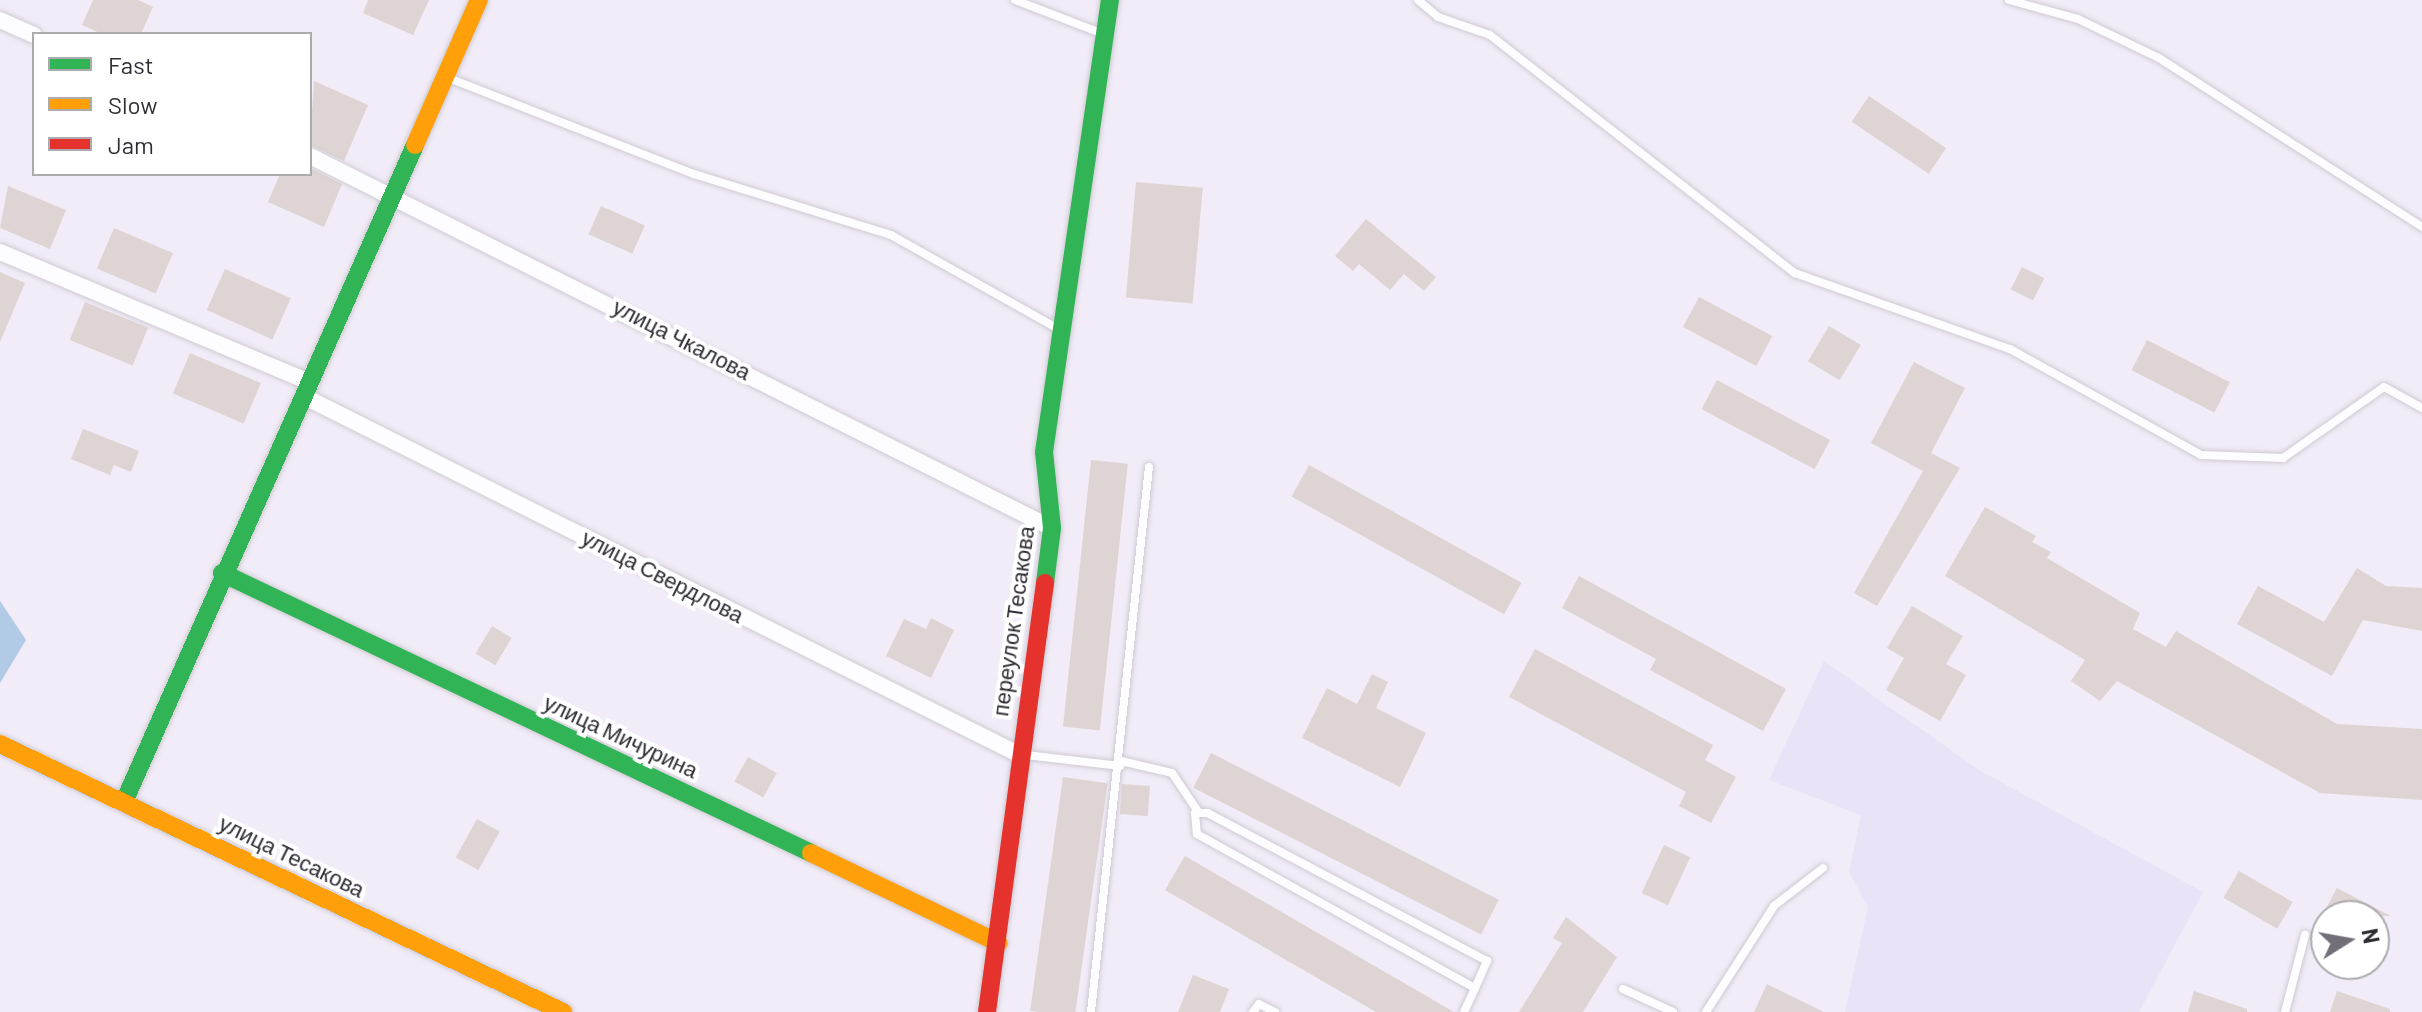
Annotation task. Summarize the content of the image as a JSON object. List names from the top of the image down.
{
  "streets": {
    "street": [
      "улица Чкалова",
      "улица Свердлова",
      "переулок Тесакова",
      "улица Мичурина",
      "улица Тесакова"
    ]
  },
  "crossings": [
    ["улица Чкалова", "переулок Тесакова"],
    ["улица Свердлова", "переулок Тесакова"],
    ["переулок Тесакова", "улица Мичурина"]
  ],
  "legend": ["Fast", "Slow", "Jam"],
  "north": "right"
}
